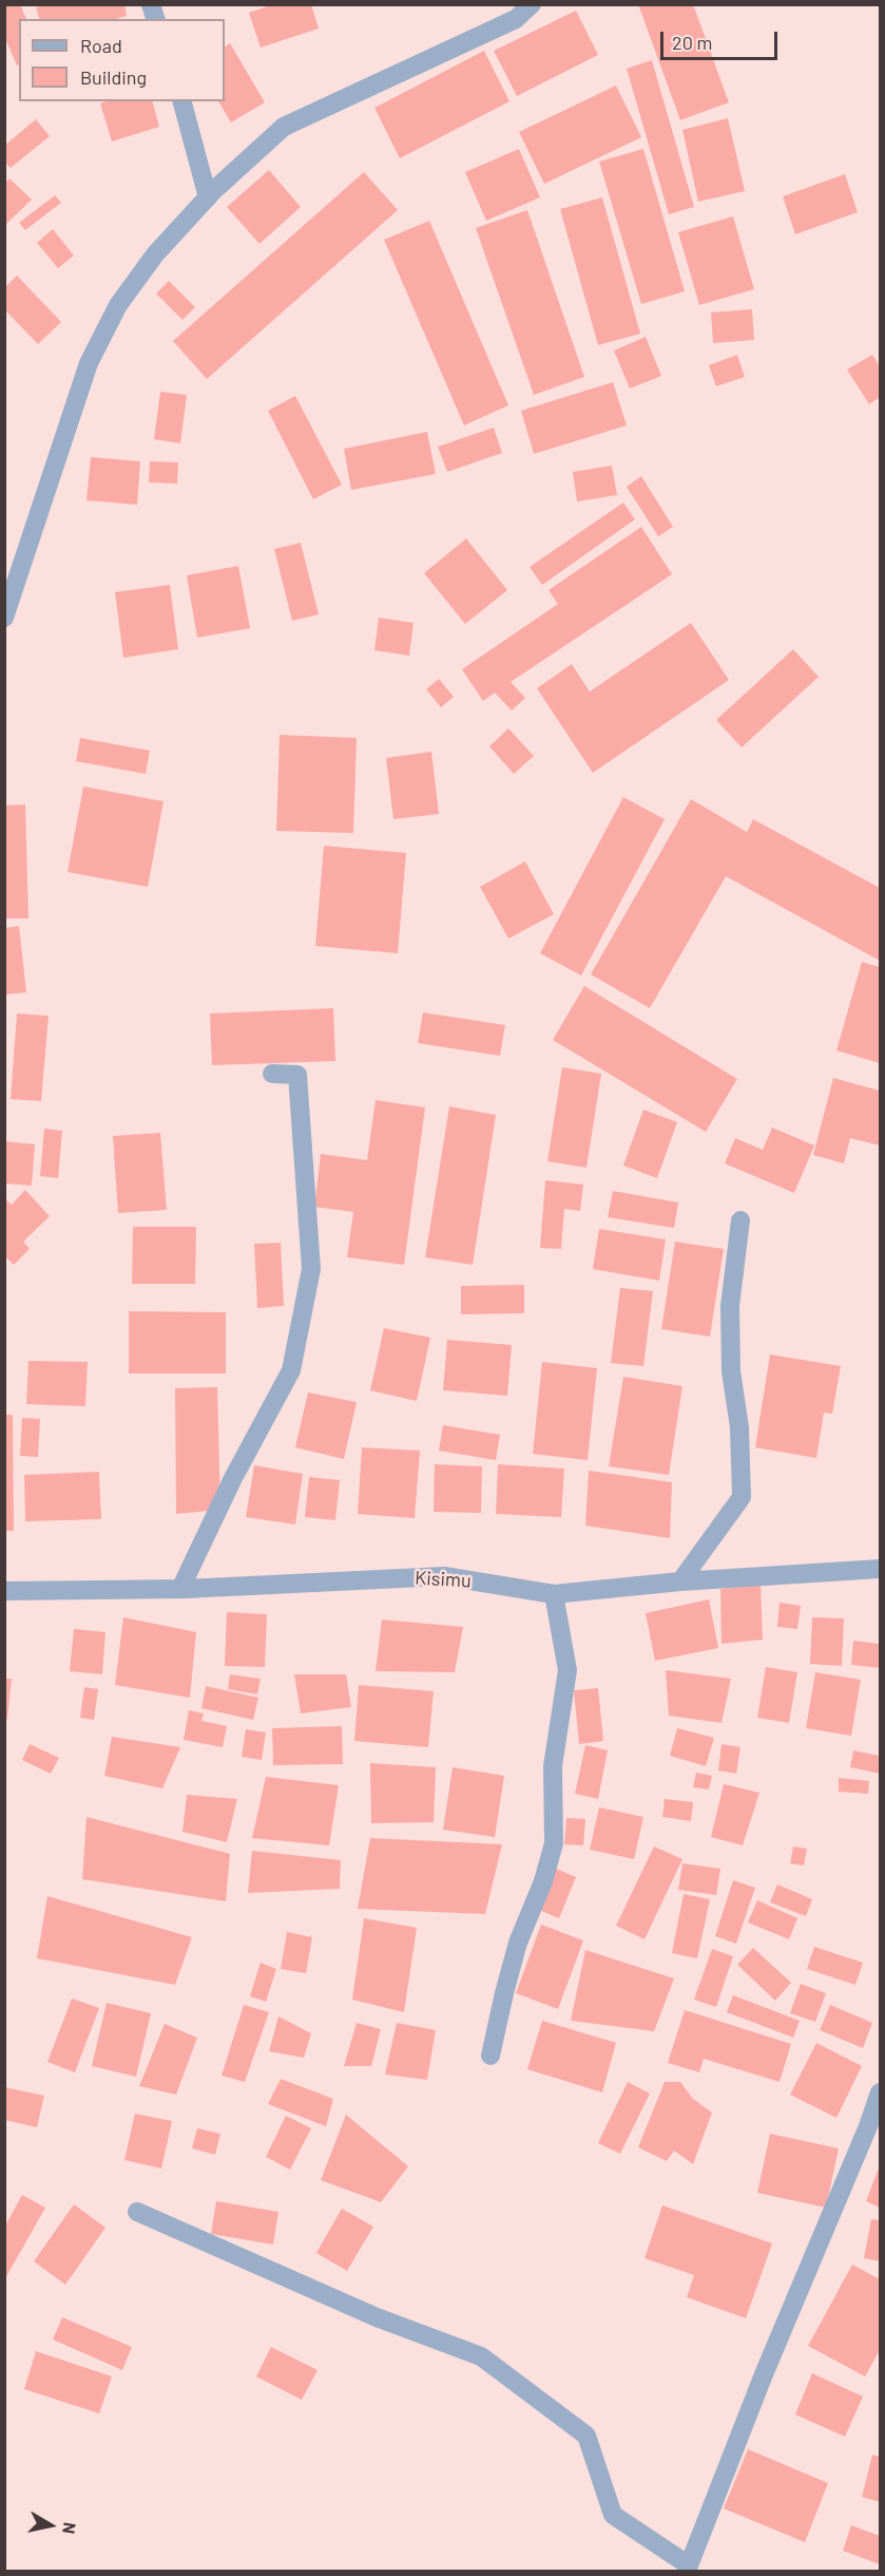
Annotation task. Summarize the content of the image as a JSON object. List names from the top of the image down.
{
  "streets": {
    "street": ["Kisimu"]
  },
  "legend": ["Road", "Building"],
  "scale_bar": "20 m",
  "north": "right"
}
